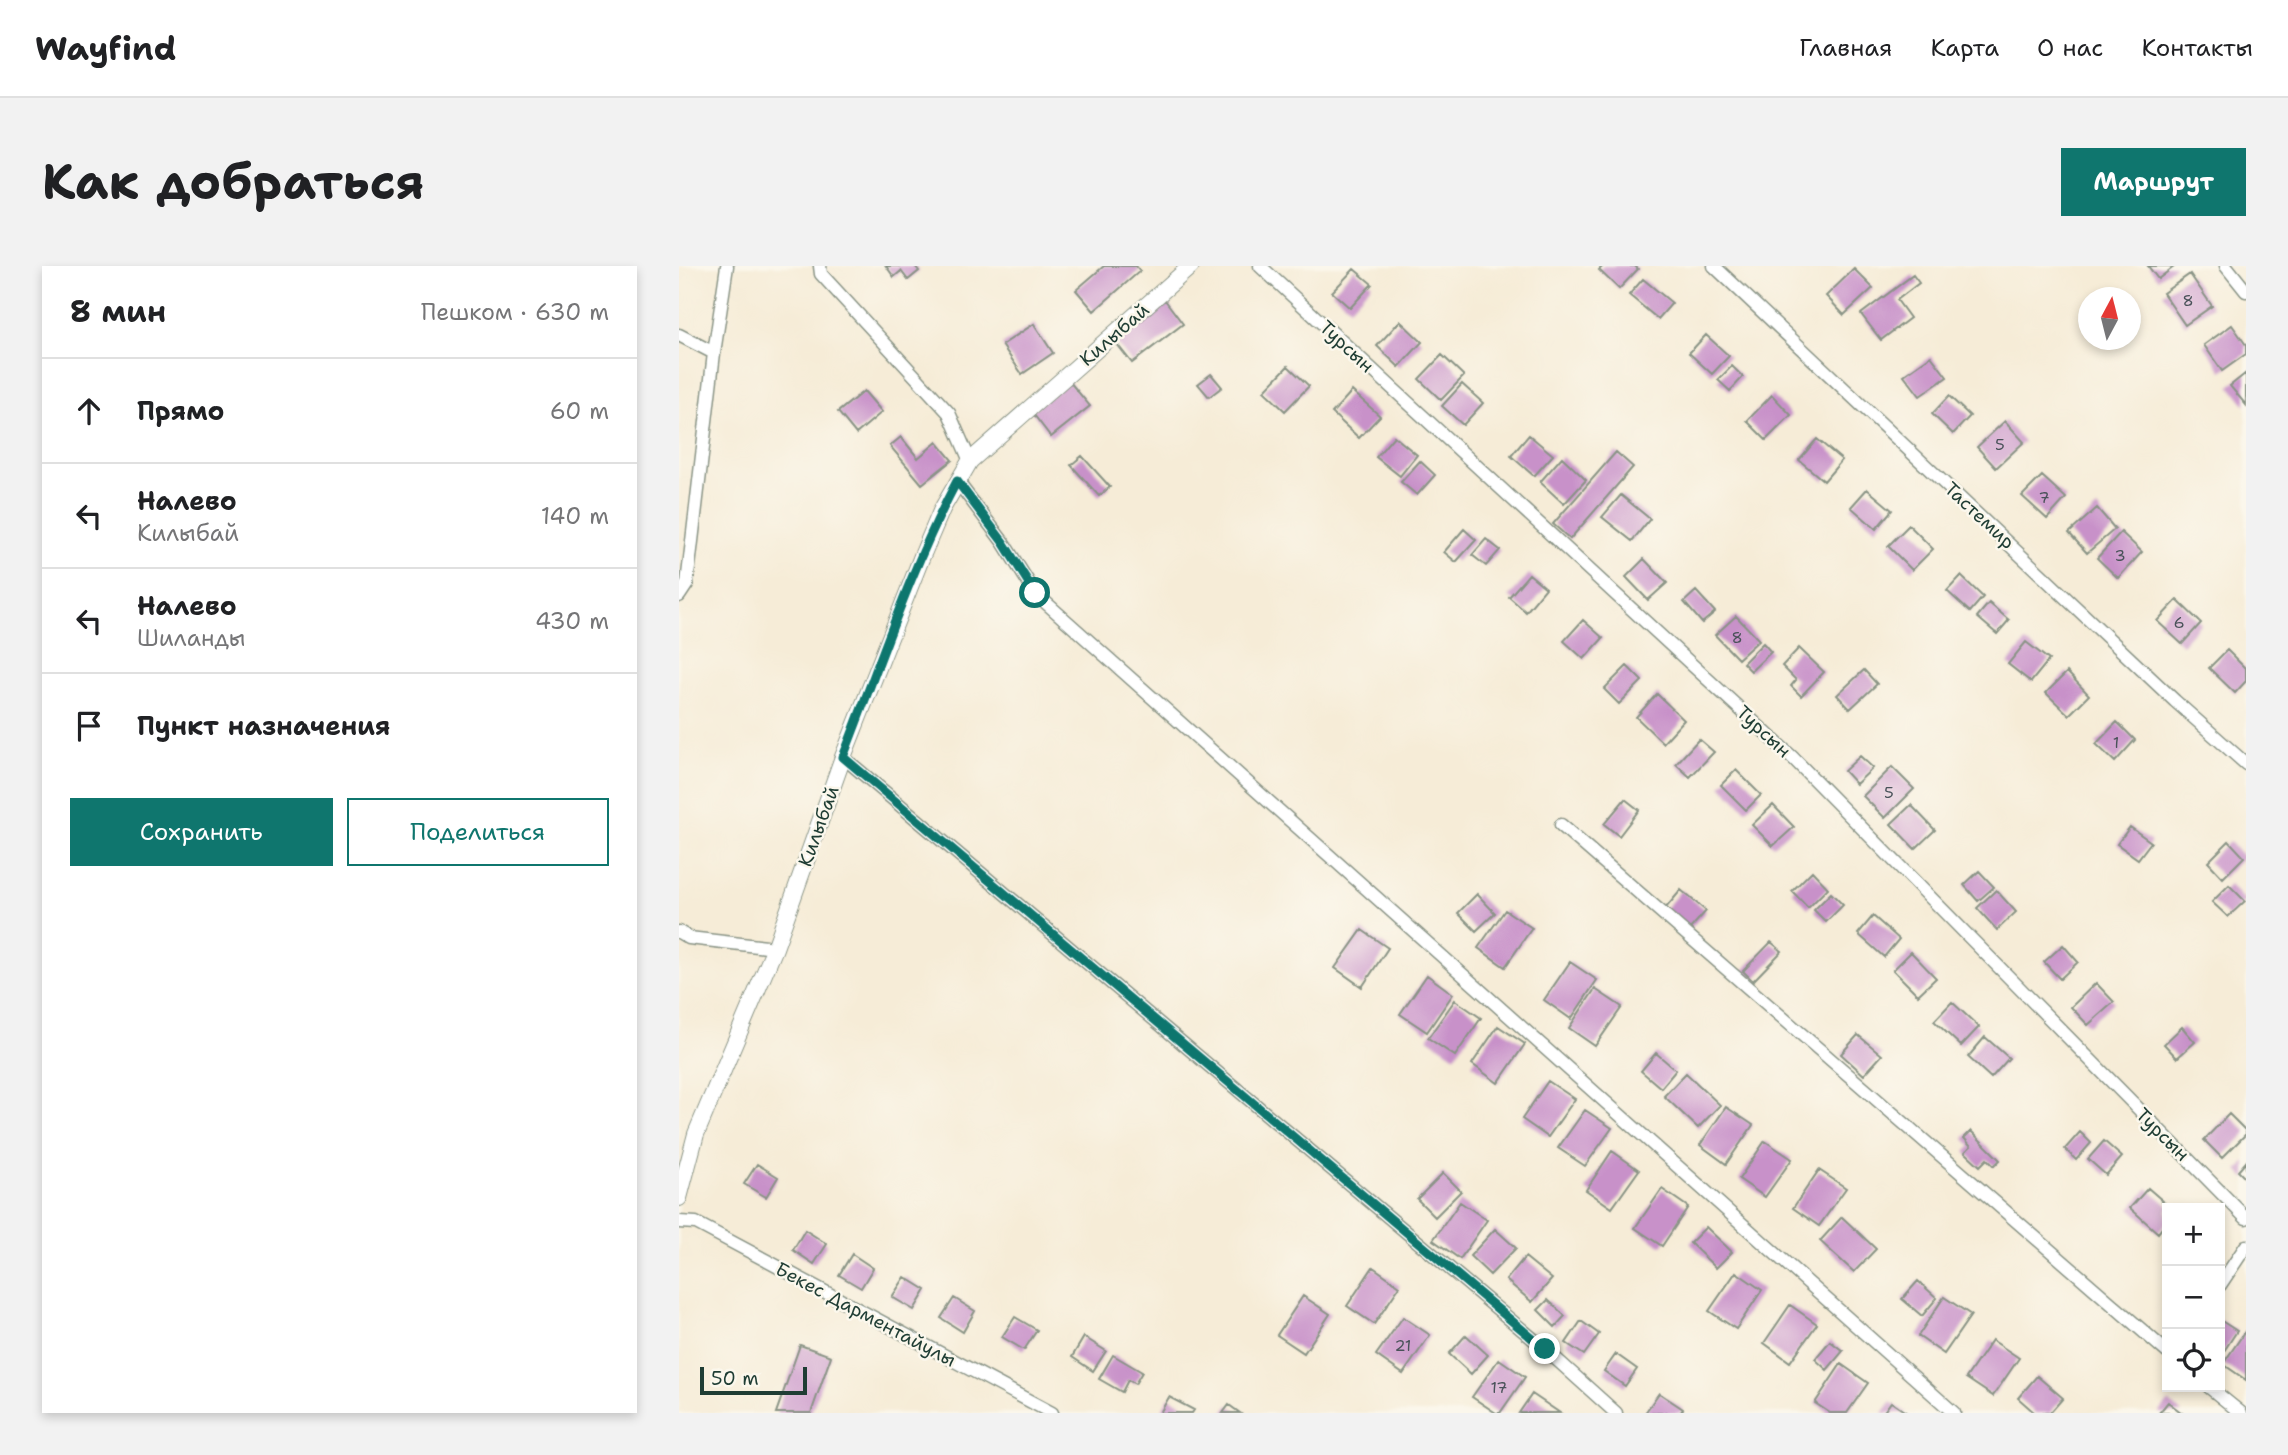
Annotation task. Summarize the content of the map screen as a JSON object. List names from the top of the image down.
{
  "streets": {
    "street": [
      "Килыбай",
      "Турсын",
      "Тастемир",
      "Бекес Дарментайулы"
    ]
  },
  "house_numbers": [
    "8",
    "5",
    "7",
    "3",
    "6",
    "8",
    "1",
    "5",
    "21",
    "17"
  ],
  "scale_bar": "50 m",
  "north": "top",
  "page": {
    "header": "Wayfind",
    "nav": [
      "Главная",
      "Карта",
      "О нас",
      "Контакты"
    ],
    "buttons": [
      "Маршрут",
      ["Сохранить", "Поделиться"]
    ],
    "title": "Как добраться",
    "heading": ["8 мин", "Пешком · 630 m"],
    "list": [
      ["Прямо", "60 m"],
      ["Налево", "Килыбай", "140 m"],
      ["Налево", "Шиланды", "430 m"],
      "Пункт назначения"
    ],
    "map_buttons": ["+", "−"],
    "scale": "50 m"
  }
}
